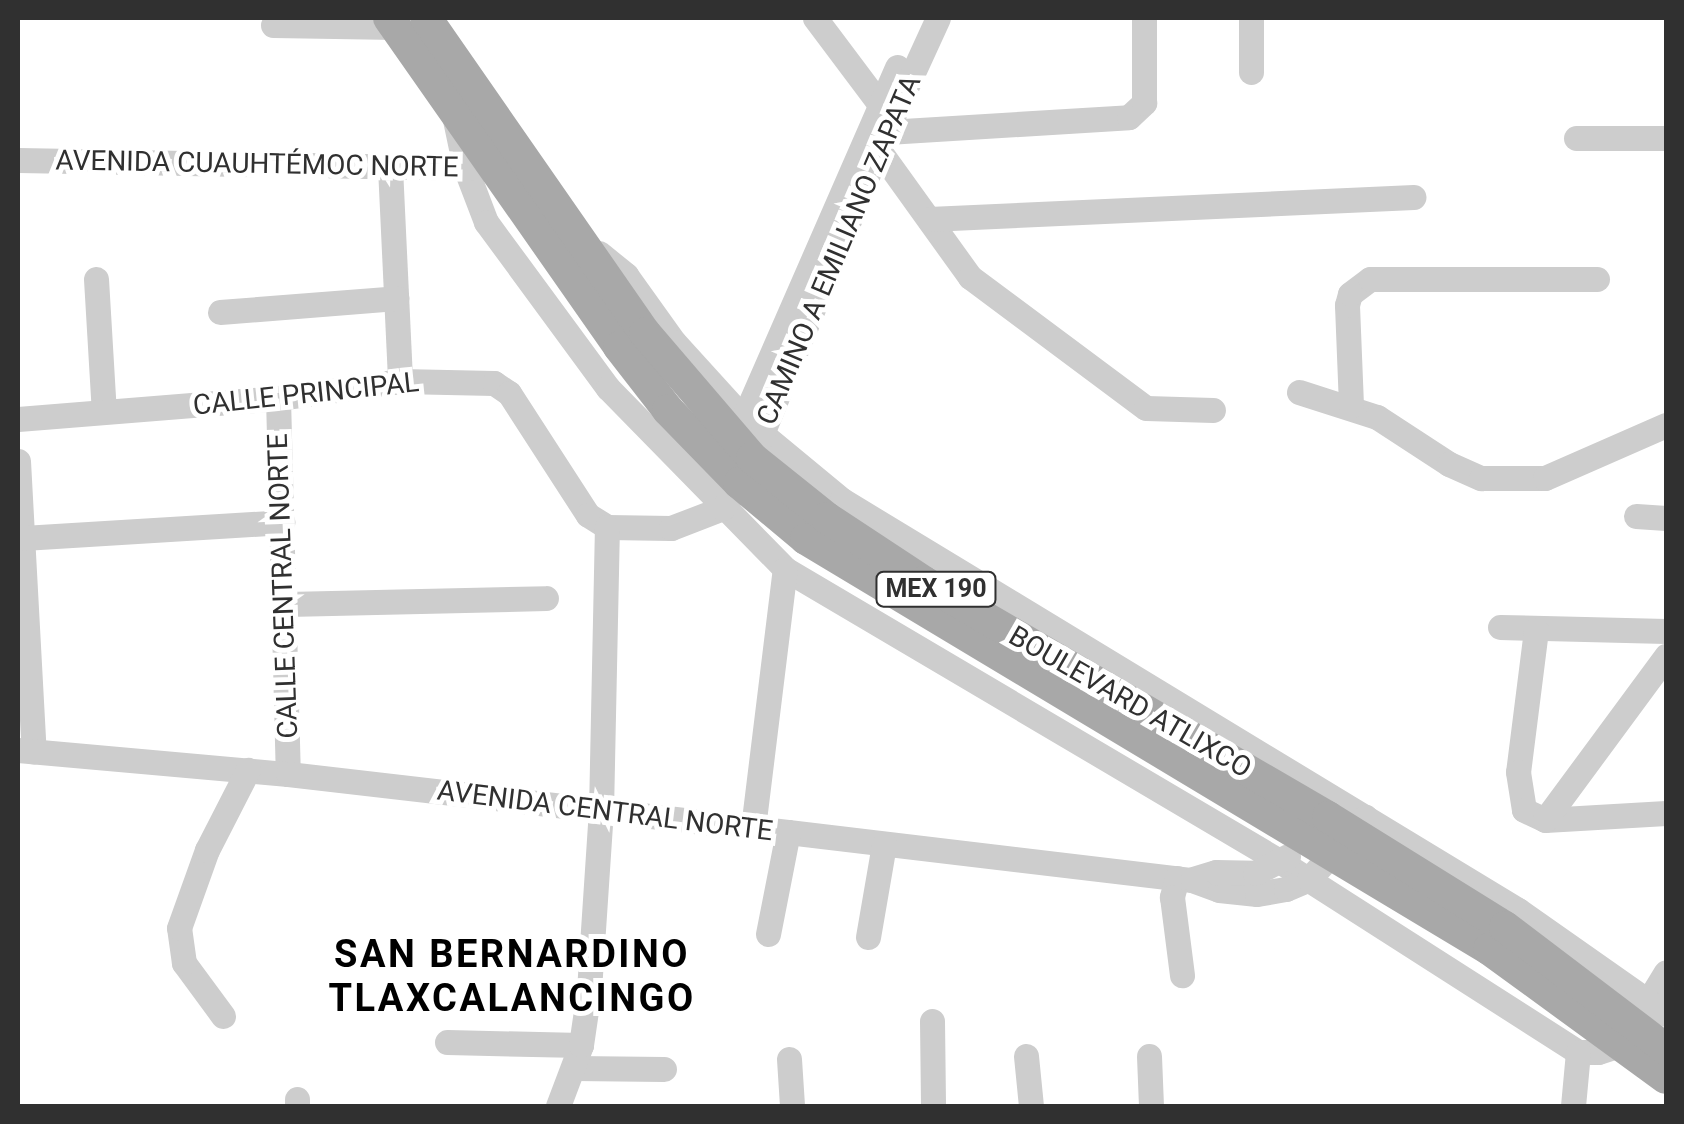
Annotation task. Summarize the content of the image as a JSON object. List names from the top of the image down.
{
  "streets": {
    "main road": ["MEX 190"],
    "street": [
      "AVENIDA CUAUHTÉMOC NORTE",
      "CAMINO A EMILIANO ZAPATA",
      "CALLE PRINCIPAL",
      "CALLE CENTRAL NORTE",
      "AVENIDA CENTRAL NORTE"
    ]
  },
  "crossings": [
    ["AVENIDA CUAUHTÉMOC NORTE", "MEX 190"],
    ["CAMINO A EMILIANO ZAPATA", "MEX 190"],
    ["CALLE PRINCIPAL", "CALLE CENTRAL NORTE"],
    ["CALLE CENTRAL NORTE", "AVENIDA CENTRAL NORTE"],
    ["MEX 190", "AVENIDA CENTRAL NORTE"]
  ],
  "districts": ["SAN BERNARDINO TLAXCALANCINGO"]
}
